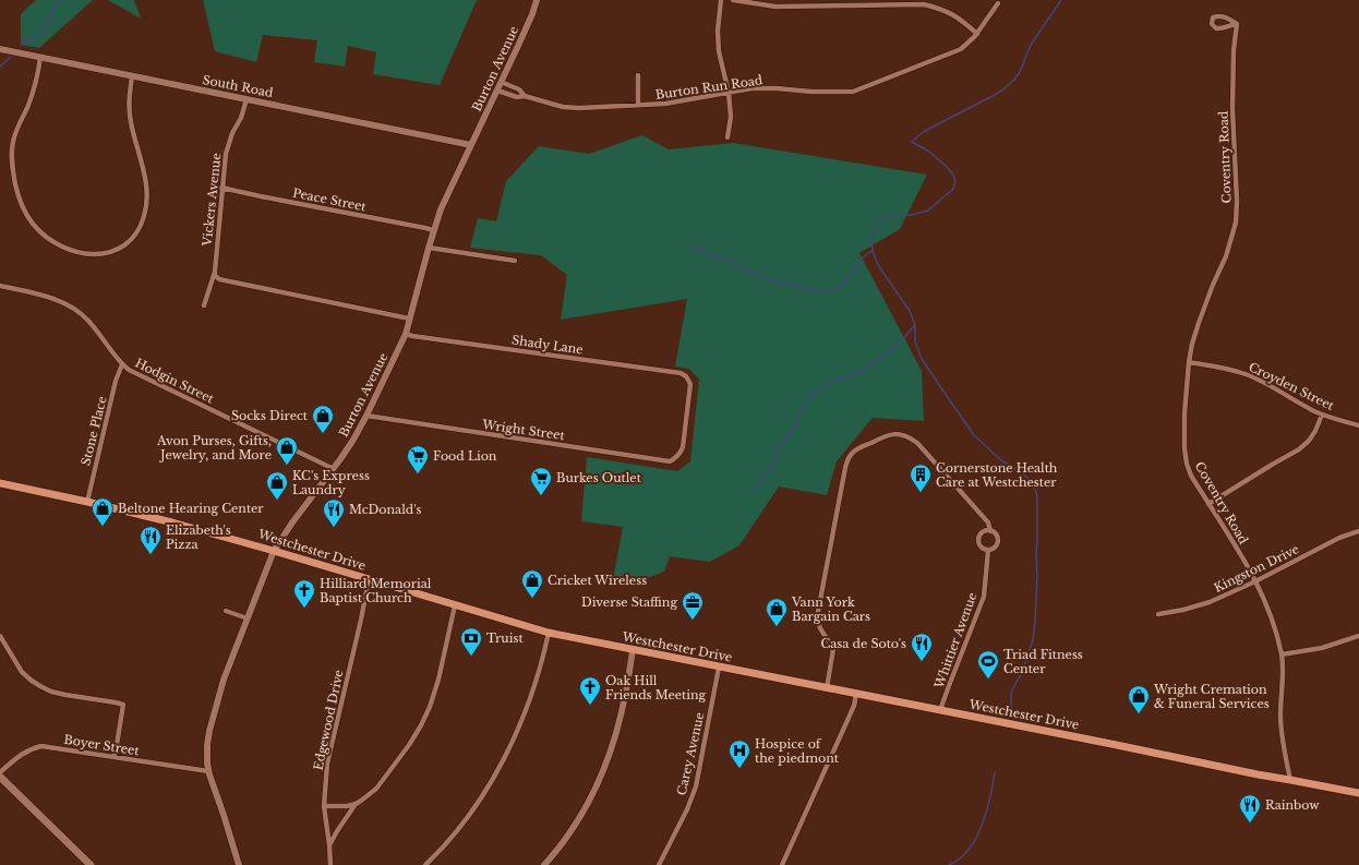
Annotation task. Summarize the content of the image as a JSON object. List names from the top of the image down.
{
  "streets": {
    "main road": ["Westchester Drive"],
    "street": [
      "Burton Avenue",
      "South Road",
      "Burton Run Road",
      "Coventry Road",
      "Vickers Avenue",
      "Peace Street",
      "Shady Lane",
      "Hodgin Street",
      "Croyden Street",
      "Wright Street",
      "Stone Place",
      "Kingston Drive",
      "Whittier Avenue",
      "Edgewood Drive",
      "Boyer Street",
      "Carey Avenue"
    ]
  },
  "crossings": [
    ["Burton Avenue", "South Road"],
    ["Burton Avenue", "Burton Run Road"],
    ["Burton Avenue", "Peace Street"],
    ["Burton Avenue", "Shady Lane"],
    ["Burton Avenue", "Hodgin Street"],
    ["Burton Avenue", "Wright Street"],
    ["Burton Avenue", "Westchester Drive"],
    ["Burton Avenue", "Boyer Street"],
    ["South Road", "Vickers Avenue"],
    ["Coventry Road", "Croyden Street"],
    ["Coventry Road", "Westchester Drive"],
    ["Coventry Road", "Kingston Drive"],
    ["Vickers Avenue", "Peace Street"],
    ["Shady Lane", "Wright Street"],
    ["Hodgin Street", "Stone Place"],
    ["Stone Place", "Westchester Drive"],
    ["Westchester Drive", "Whittier Avenue"],
    ["Westchester Drive", "Edgewood Drive"],
    ["Westchester Drive", "Carey Avenue"]
  ],
  "places": {
    "shop": [
      "Socks Direct",
      "Avon Purses, Gifts, Jewelry, and More",
      "KC's Express Laundry",
      "Beltone Hearing Center",
      "Cricket Wireless",
      "Vann York Bargain Cars",
      "Wright Cremation & Funeral Services"
    ],
    "supermarket": ["Food Lion", "Burkes Outlet"],
    "building": ["Cornerstone Health Care at Westchester"],
    "restaurant": [
      "McDonald's",
      "Elizabeth's Pizza",
      "Casa de Soto's",
      "Rainbow"
    ],
    "church": ["Hilliard Memorial Baptist Church", "Oak Hill Friends Meeting"],
    "office": ["Diverse Staffing"],
    "bank": ["Truist"],
    "sports": ["Triad Fitness Center"],
    "hospital": ["Hospice of the piedmont"]
  }
}
